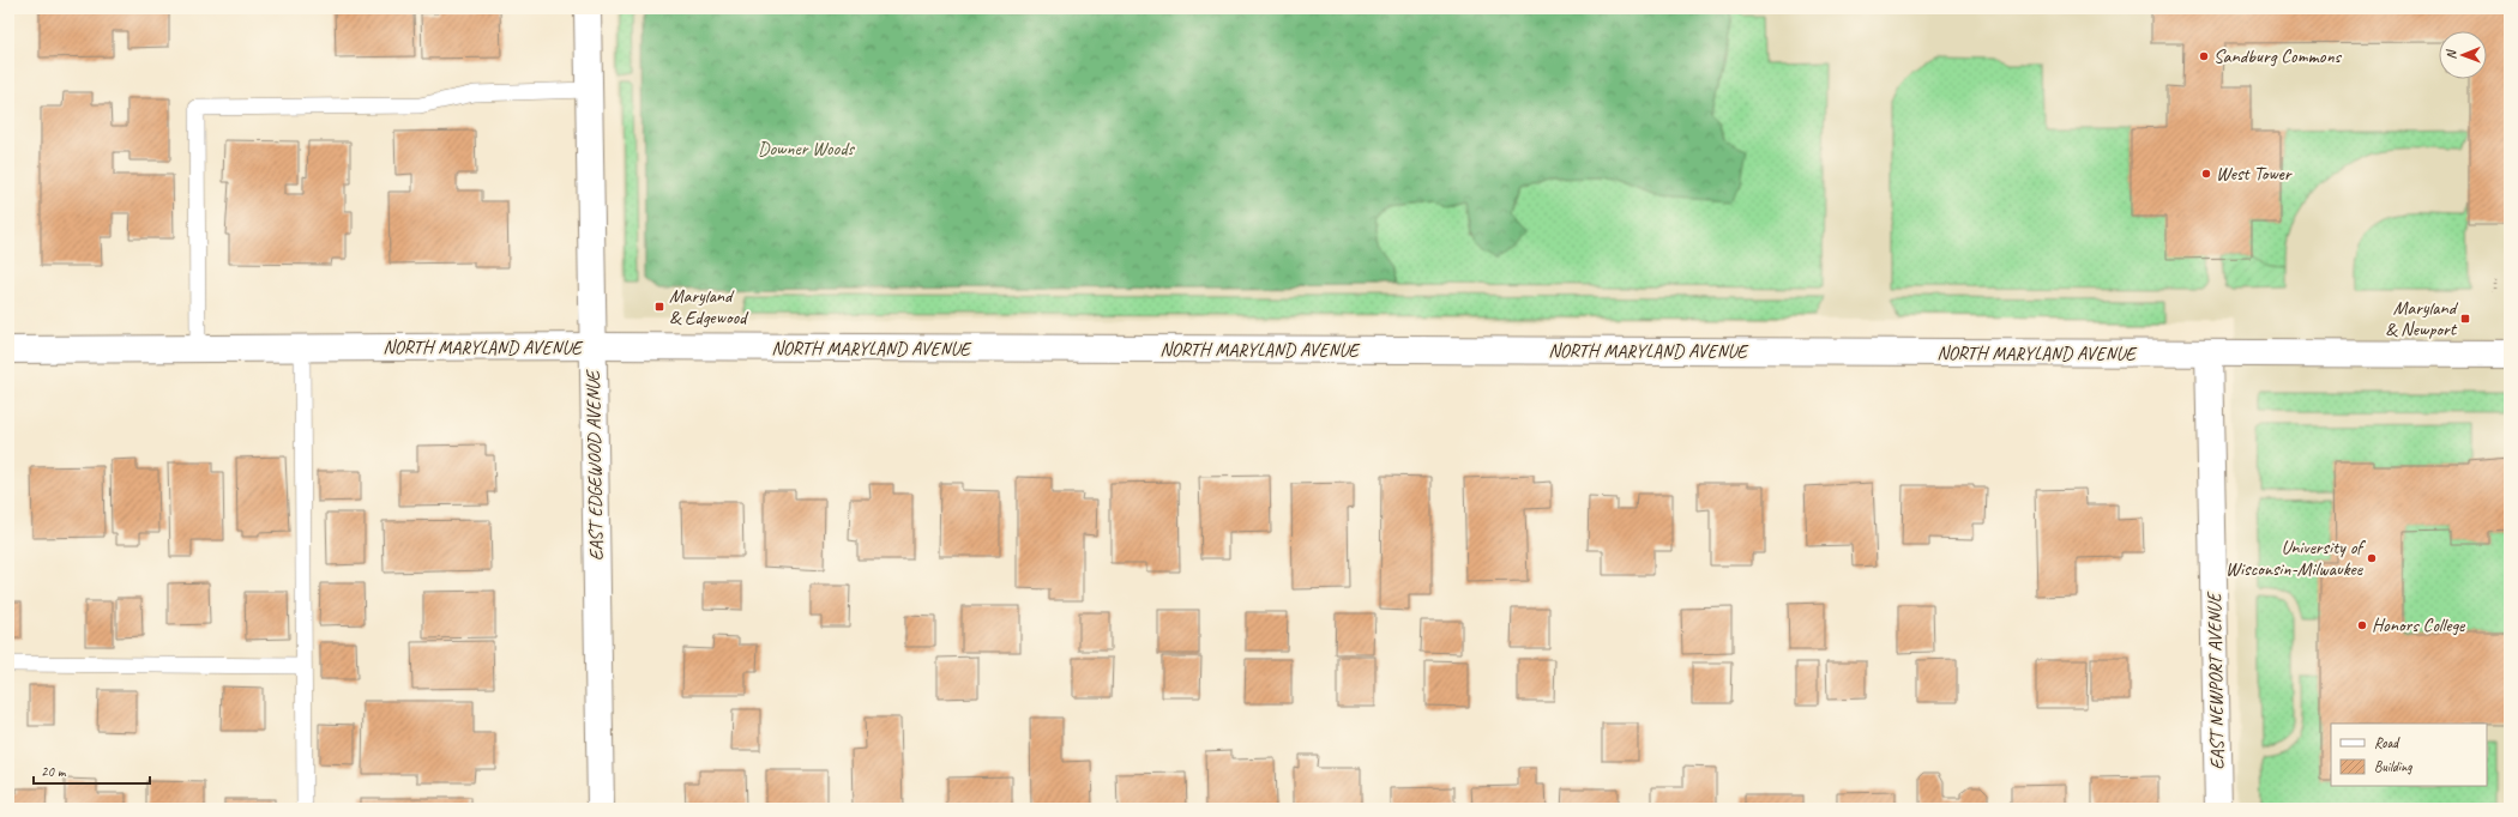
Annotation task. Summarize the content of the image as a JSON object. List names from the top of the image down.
{
  "streets": {
    "street": ["NORTH MARYLAND AVENUE", "EAST EDGEWOOD AVENUE", "EAST NEWPORT AVENUE"]
  },
  "crossings": [
    ["NORTH MARYLAND AVENUE", "EAST EDGEWOOD AVENUE"],
    ["NORTH MARYLAND AVENUE", "EAST NEWPORT AVENUE"]
  ],
  "parks": ["Downer Woods"],
  "places": {
    "other": [
      "Sandburg Commons",
      "West Tower",
      "University of Wisconsin-Milwaukee",
      "Honors College"
    ],
    "transit": ["Maryland & Edgewood", "Maryland & Newport"]
  },
  "legend": ["Road", "Building"],
  "scale_bar": "20 m",
  "north": "left"
}
